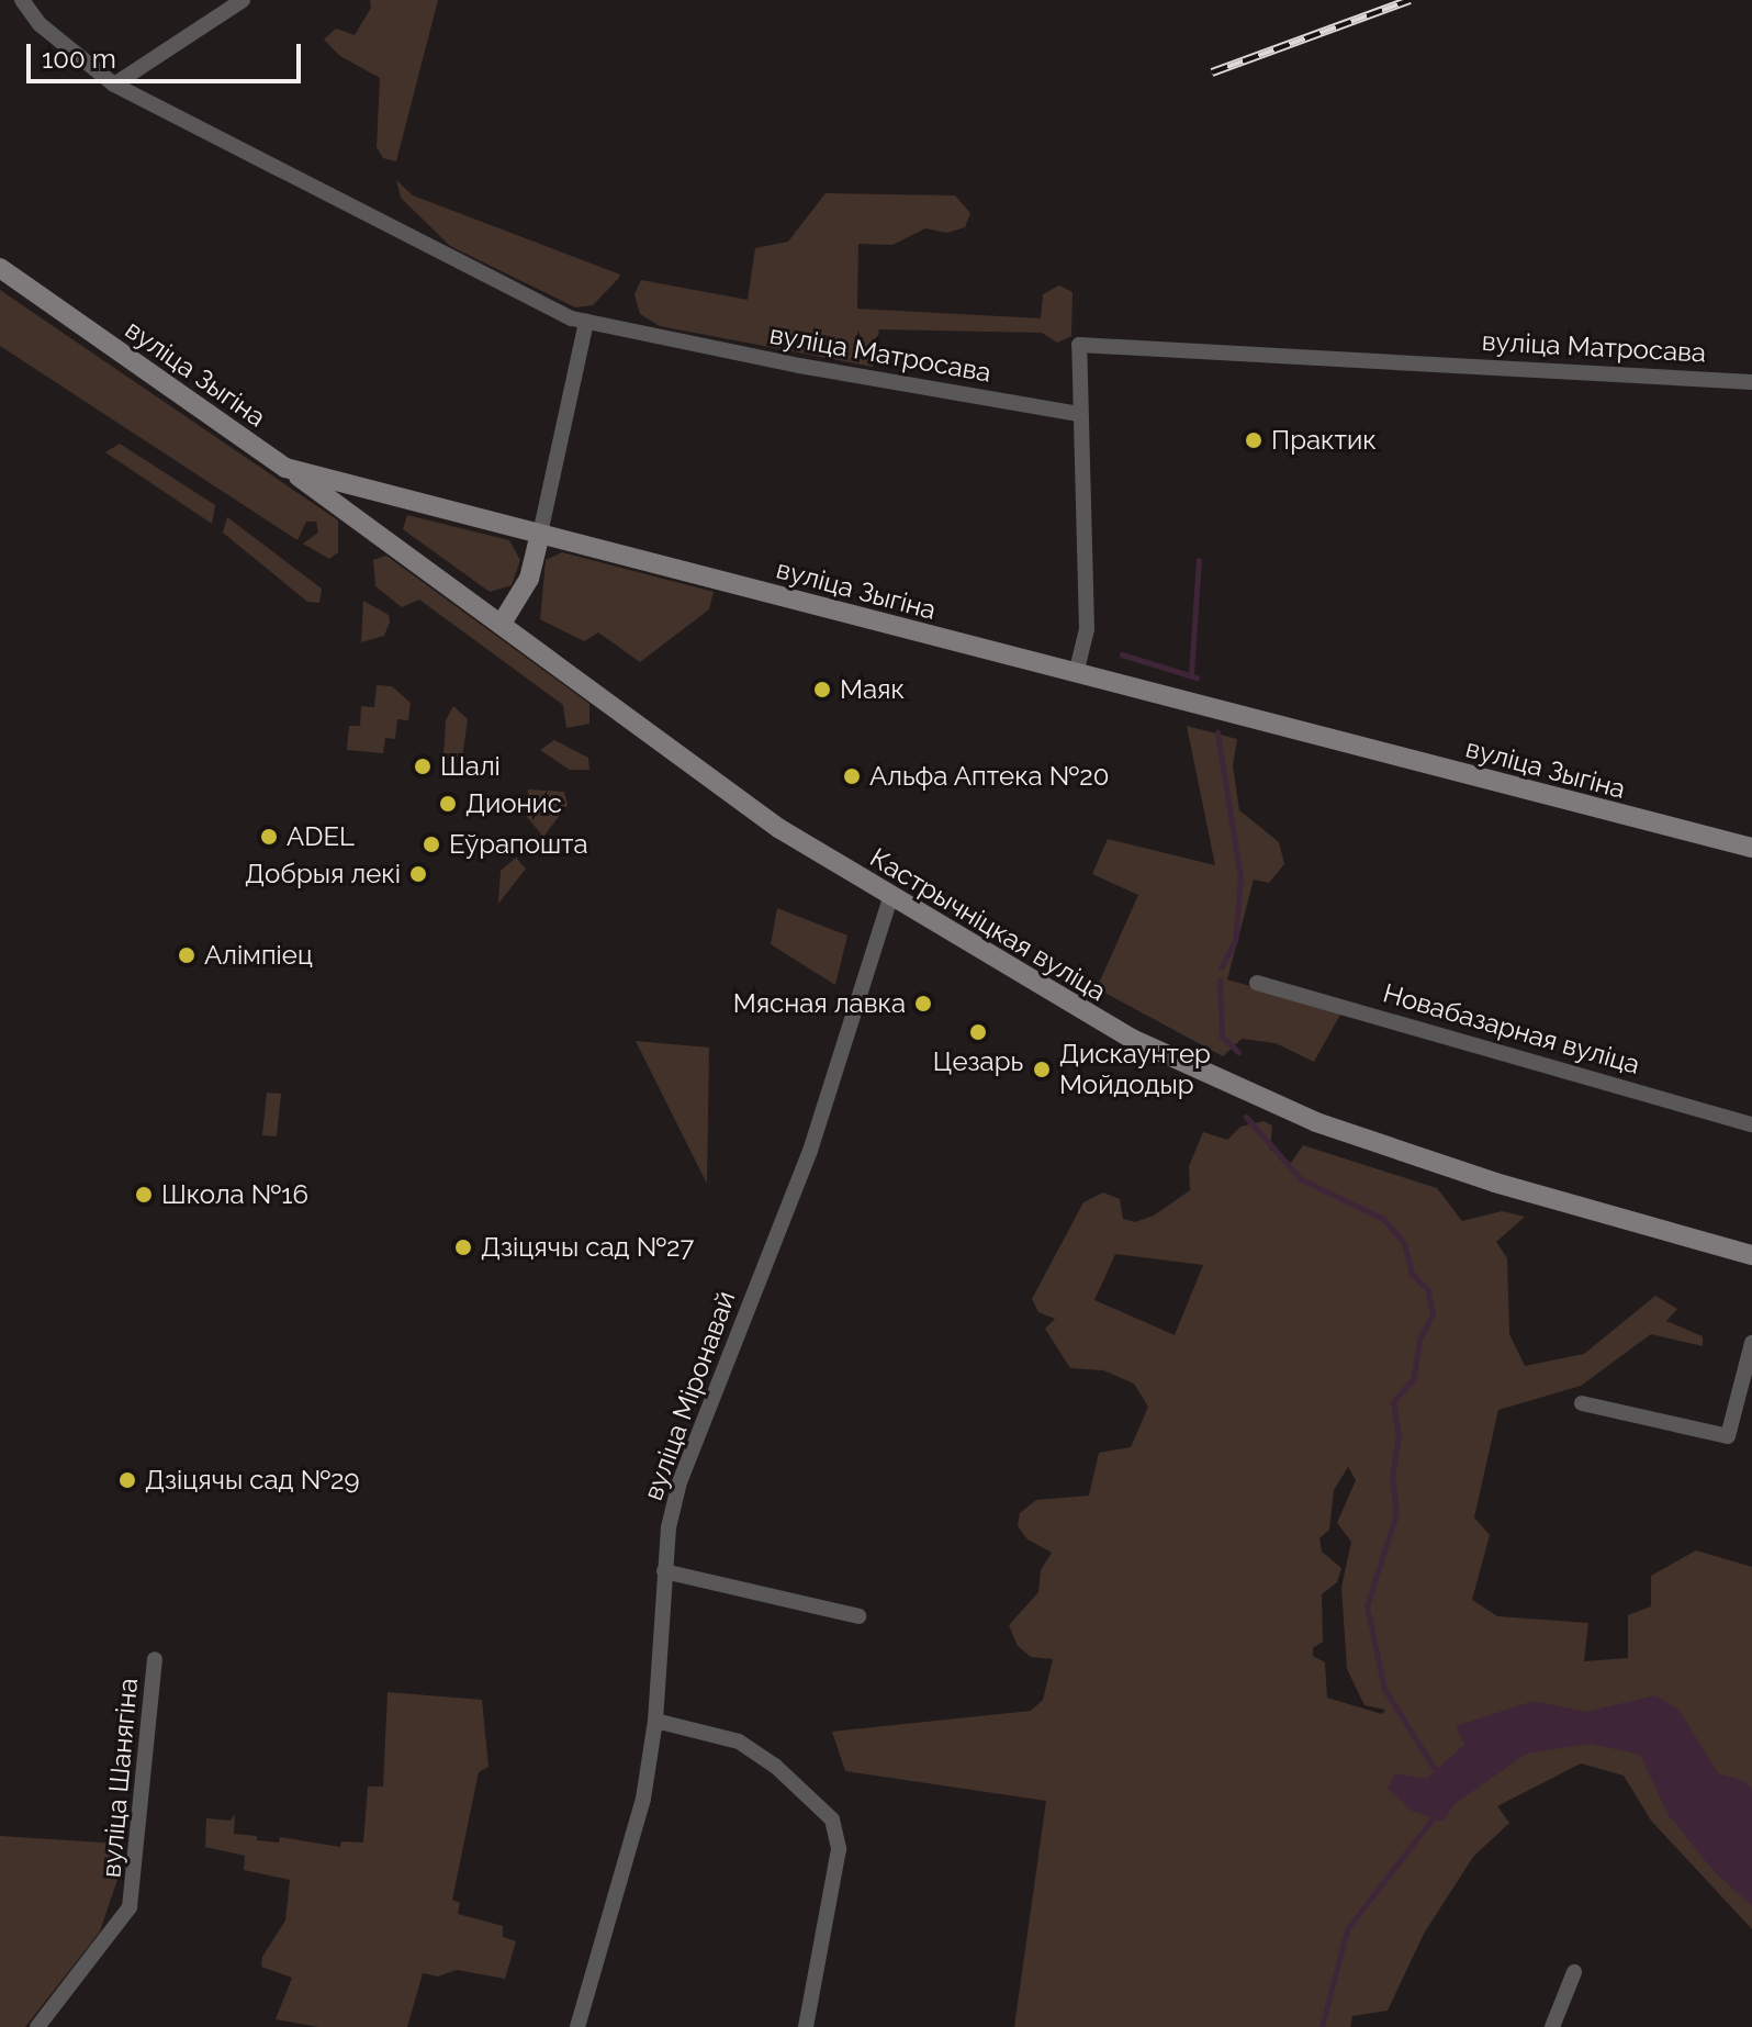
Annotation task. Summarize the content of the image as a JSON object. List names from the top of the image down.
{
  "streets": {
    "main road": ["вуліца Зыгіна", "Кастрычніцкая вуліца"],
    "street": [
      "вуліца Матросава",
      "Новабазарная вуліца",
      "вуліца Міронавай",
      "вуліца Шанягіна"
    ]
  },
  "crossings": [
    ["вуліца Зыгіна", "Кастрычніцкая вуліца"],
    ["Кастрычніцкая вуліца", "вуліца Міронавай"]
  ],
  "places": [
    "Практик",
    "Маяк",
    "Шалі",
    "Альфа Аптека №20",
    "Дионис",
    "ADEL",
    "Еўрапошта",
    "Добрыя лекі",
    "Алімпіец",
    "Мясная лавка",
    "Цезарь",
    "Дискаунтер Мойдодыр",
    "Школа №16",
    "Дзіцячы сад №27",
    "Дзіцячы сад №29"
  ],
  "scale_bar": "100 m"
}
